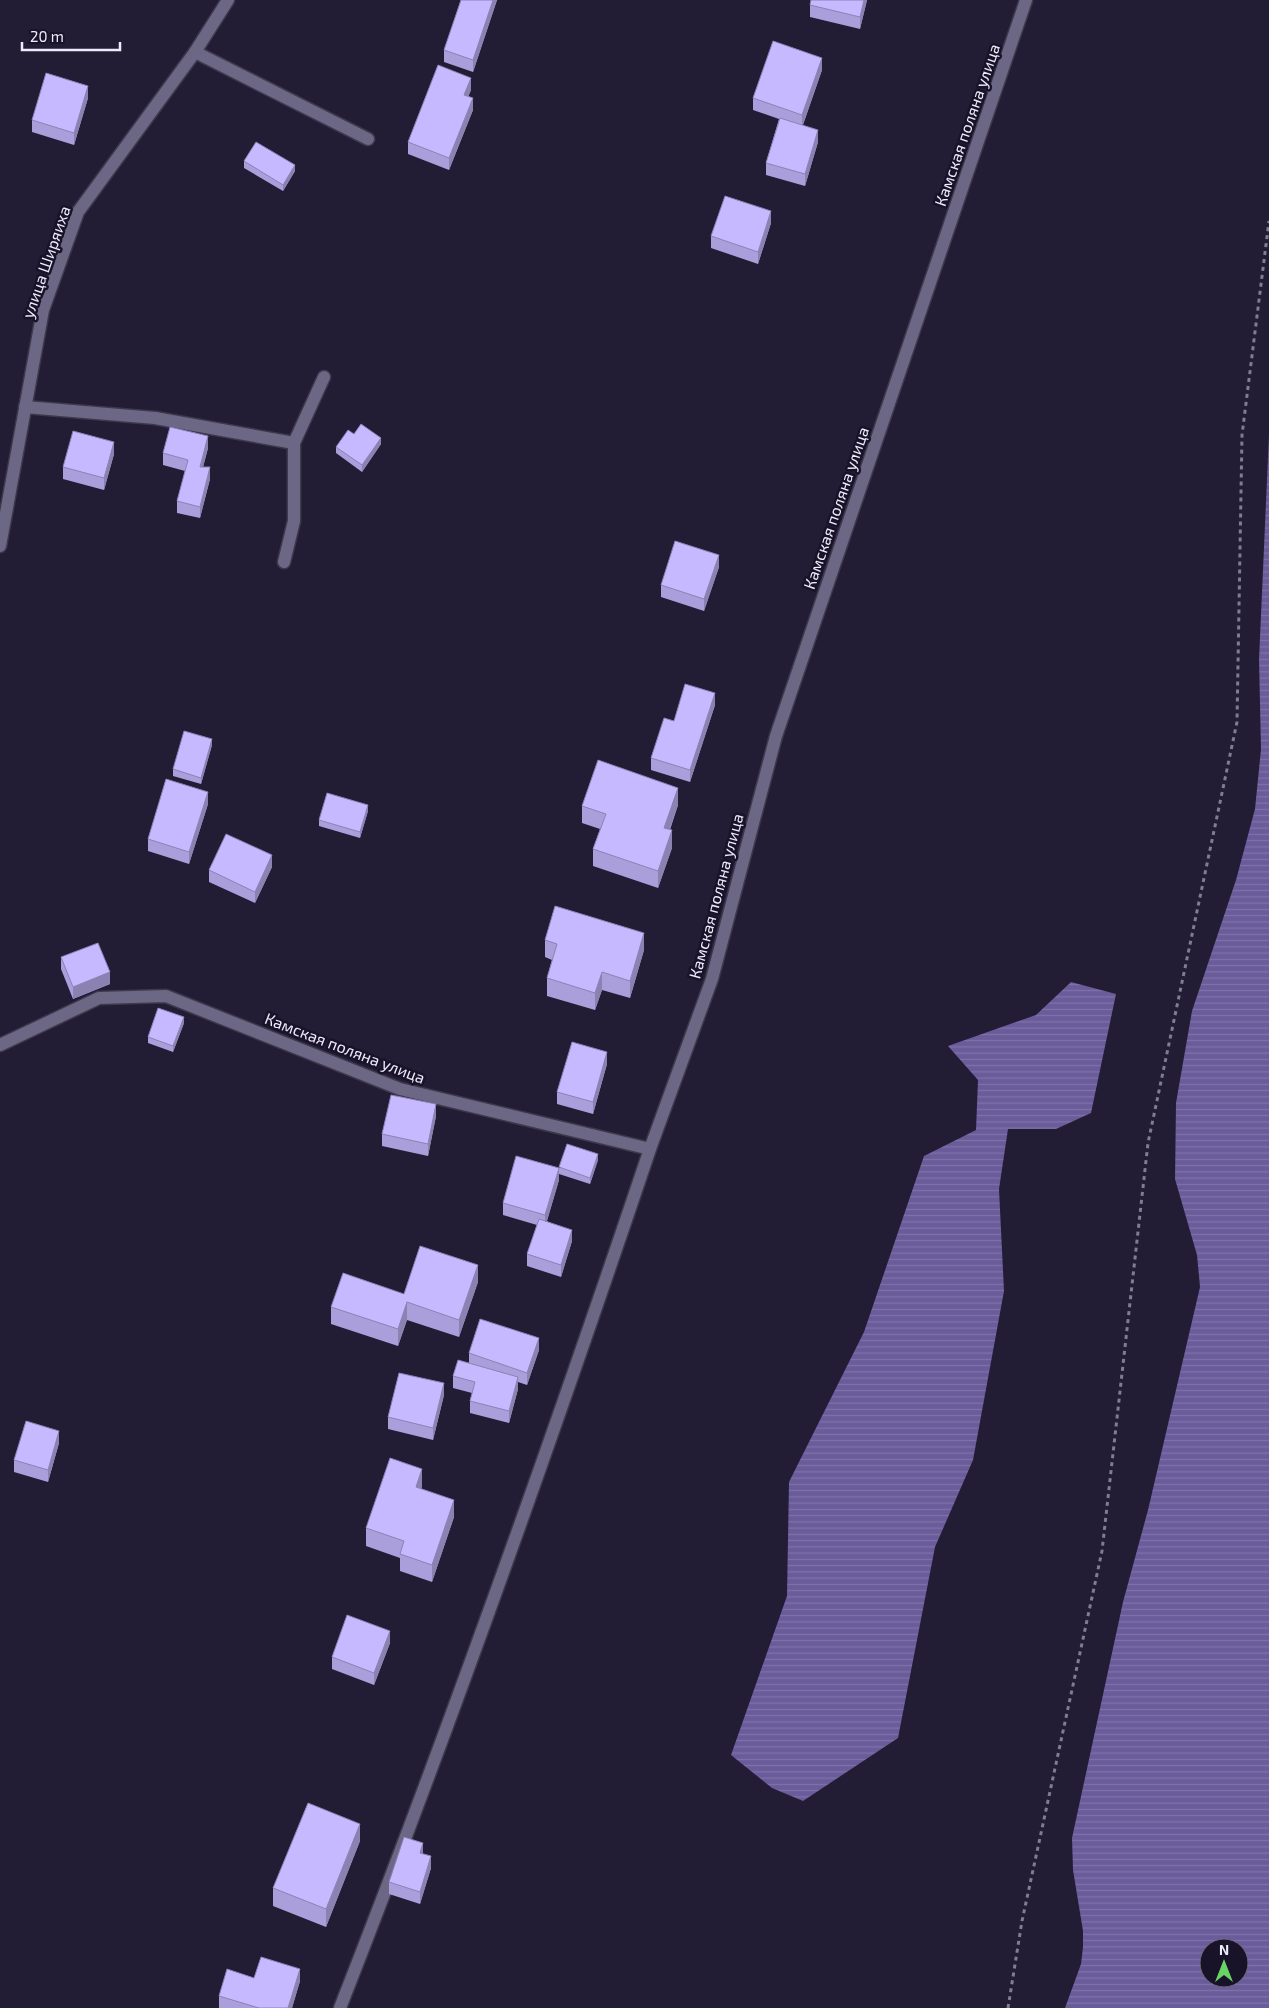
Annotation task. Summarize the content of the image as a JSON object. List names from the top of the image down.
{
  "streets": {
    "street": ["Камская поляна улица", "улица Ширяиха"]
  },
  "scale_bar": "20 m",
  "north": "top"
}
